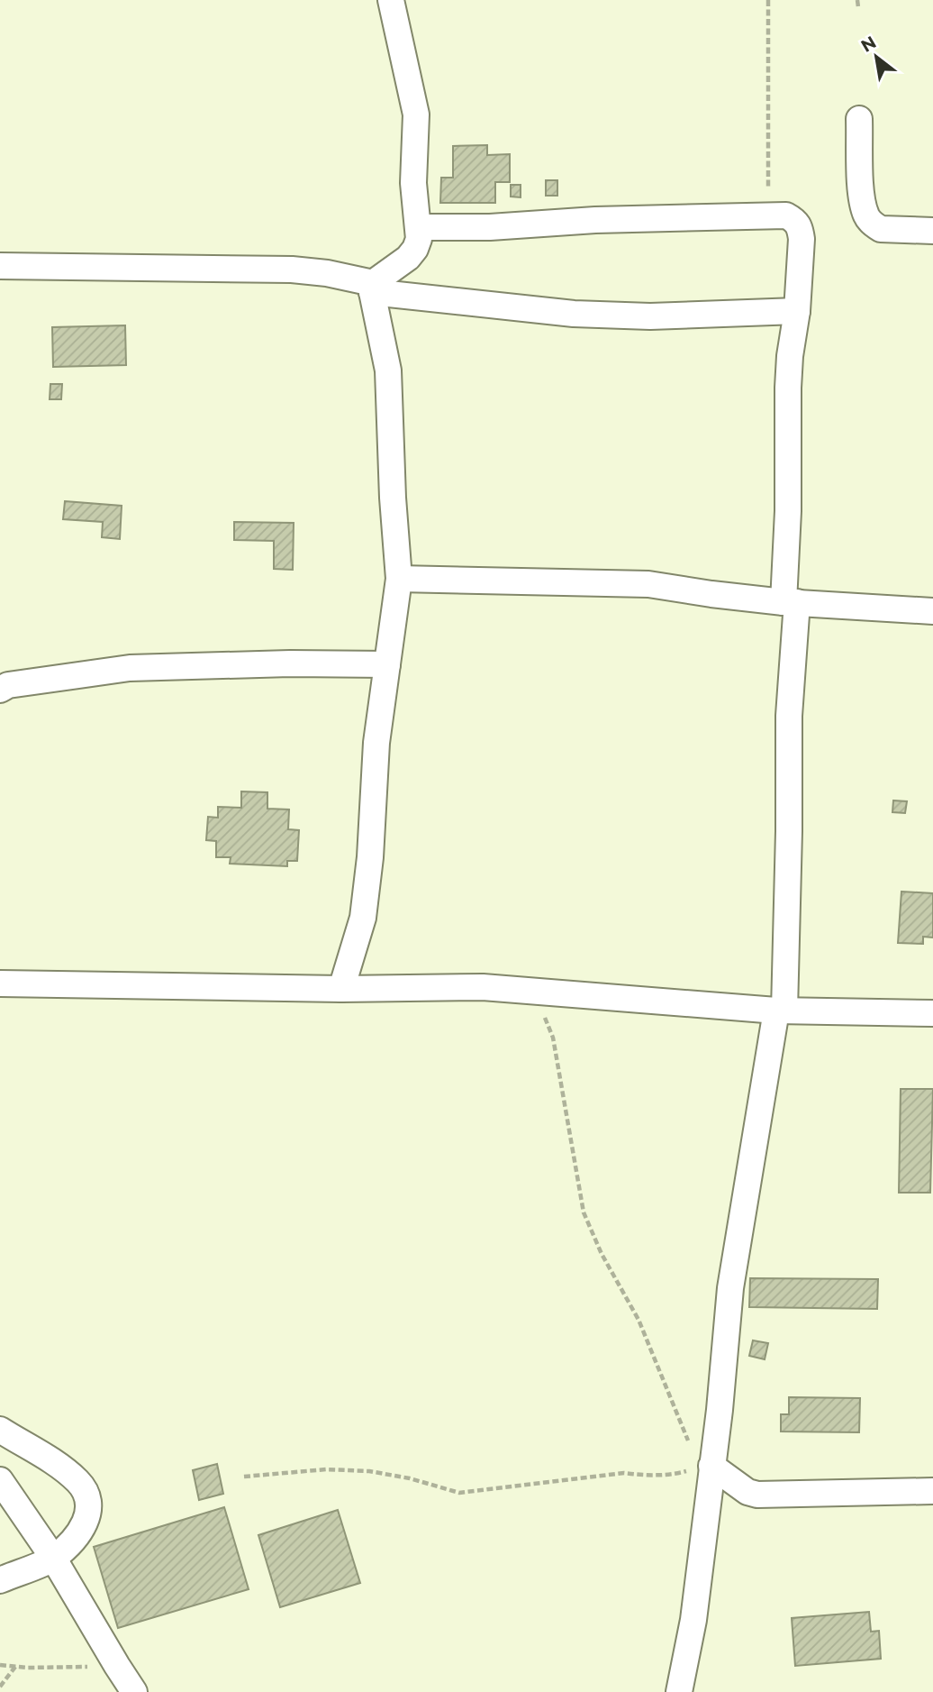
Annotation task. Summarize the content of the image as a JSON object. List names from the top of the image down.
{
  "north": "top left"
}
